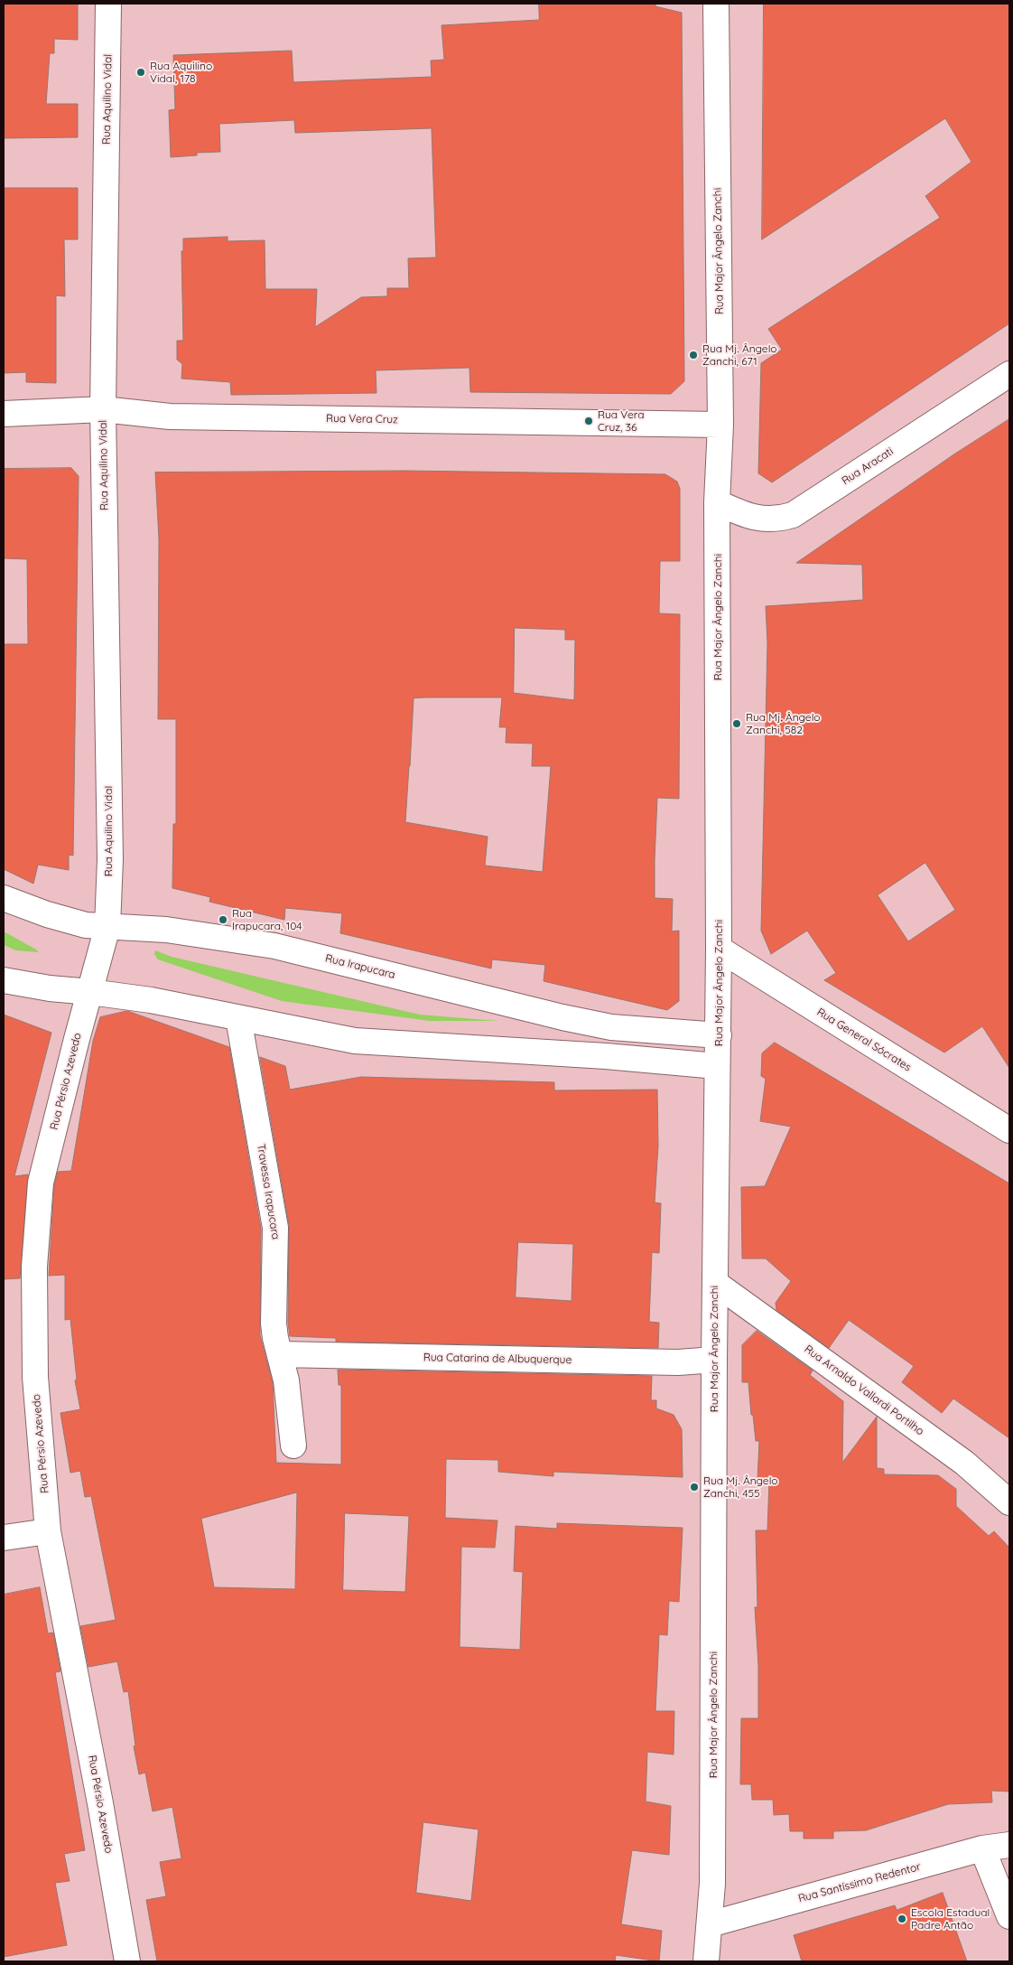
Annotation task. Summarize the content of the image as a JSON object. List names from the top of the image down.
{
  "streets": {
    "street": [
      "Rua Aquilino Vidal",
      "Rua Major Ângelo Zanchi",
      "Rua Vera Cruz",
      "Rua Aracati",
      "Rua Irapucara",
      "Rua General Sócrates",
      "Rua Pérsio Azevedo",
      "Travessa Irapucara",
      "Rua Catarina de Albuquerque",
      "Rua Arnaldo Vallardi Portilho",
      "Rua Santíssimo Redentor"
    ]
  },
  "crossings": [
    ["Rua Aquilino Vidal", "Rua Vera Cruz"],
    ["Rua Aquilino Vidal", "Rua Irapucara"],
    ["Rua Aquilino Vidal", "Rua Pérsio Azevedo"],
    ["Rua Major Ângelo Zanchi", "Rua Vera Cruz"],
    ["Rua Major Ângelo Zanchi", "Rua Aracati"],
    ["Rua Major Ângelo Zanchi", "Rua Irapucara"],
    ["Rua Major Ângelo Zanchi", "Rua General Sócrates"],
    ["Rua Major Ângelo Zanchi", "Rua Catarina de Albuquerque"],
    ["Rua Major Ângelo Zanchi", "Rua Arnaldo Vallardi Portilho"],
    ["Rua Major Ângelo Zanchi", "Rua Santíssimo Redentor"],
    ["Rua Irapucara", "Rua Pérsio Azevedo"],
    ["Travessa Irapucara", "Rua Catarina de Albuquerque"]
  ],
  "places": [
    "Rua Aquilino Vidal, 178",
    "Rua Mj. Ângelo Zanchi, 671",
    "Rua Vera Cruz, 36",
    "Rua Mj. Ângelo Zanchi, 582",
    "Rua Irapucara, 104",
    "Rua Mj. Ângelo Zanchi, 455",
    "Escola Estadual Padre Antão"
  ]
}
